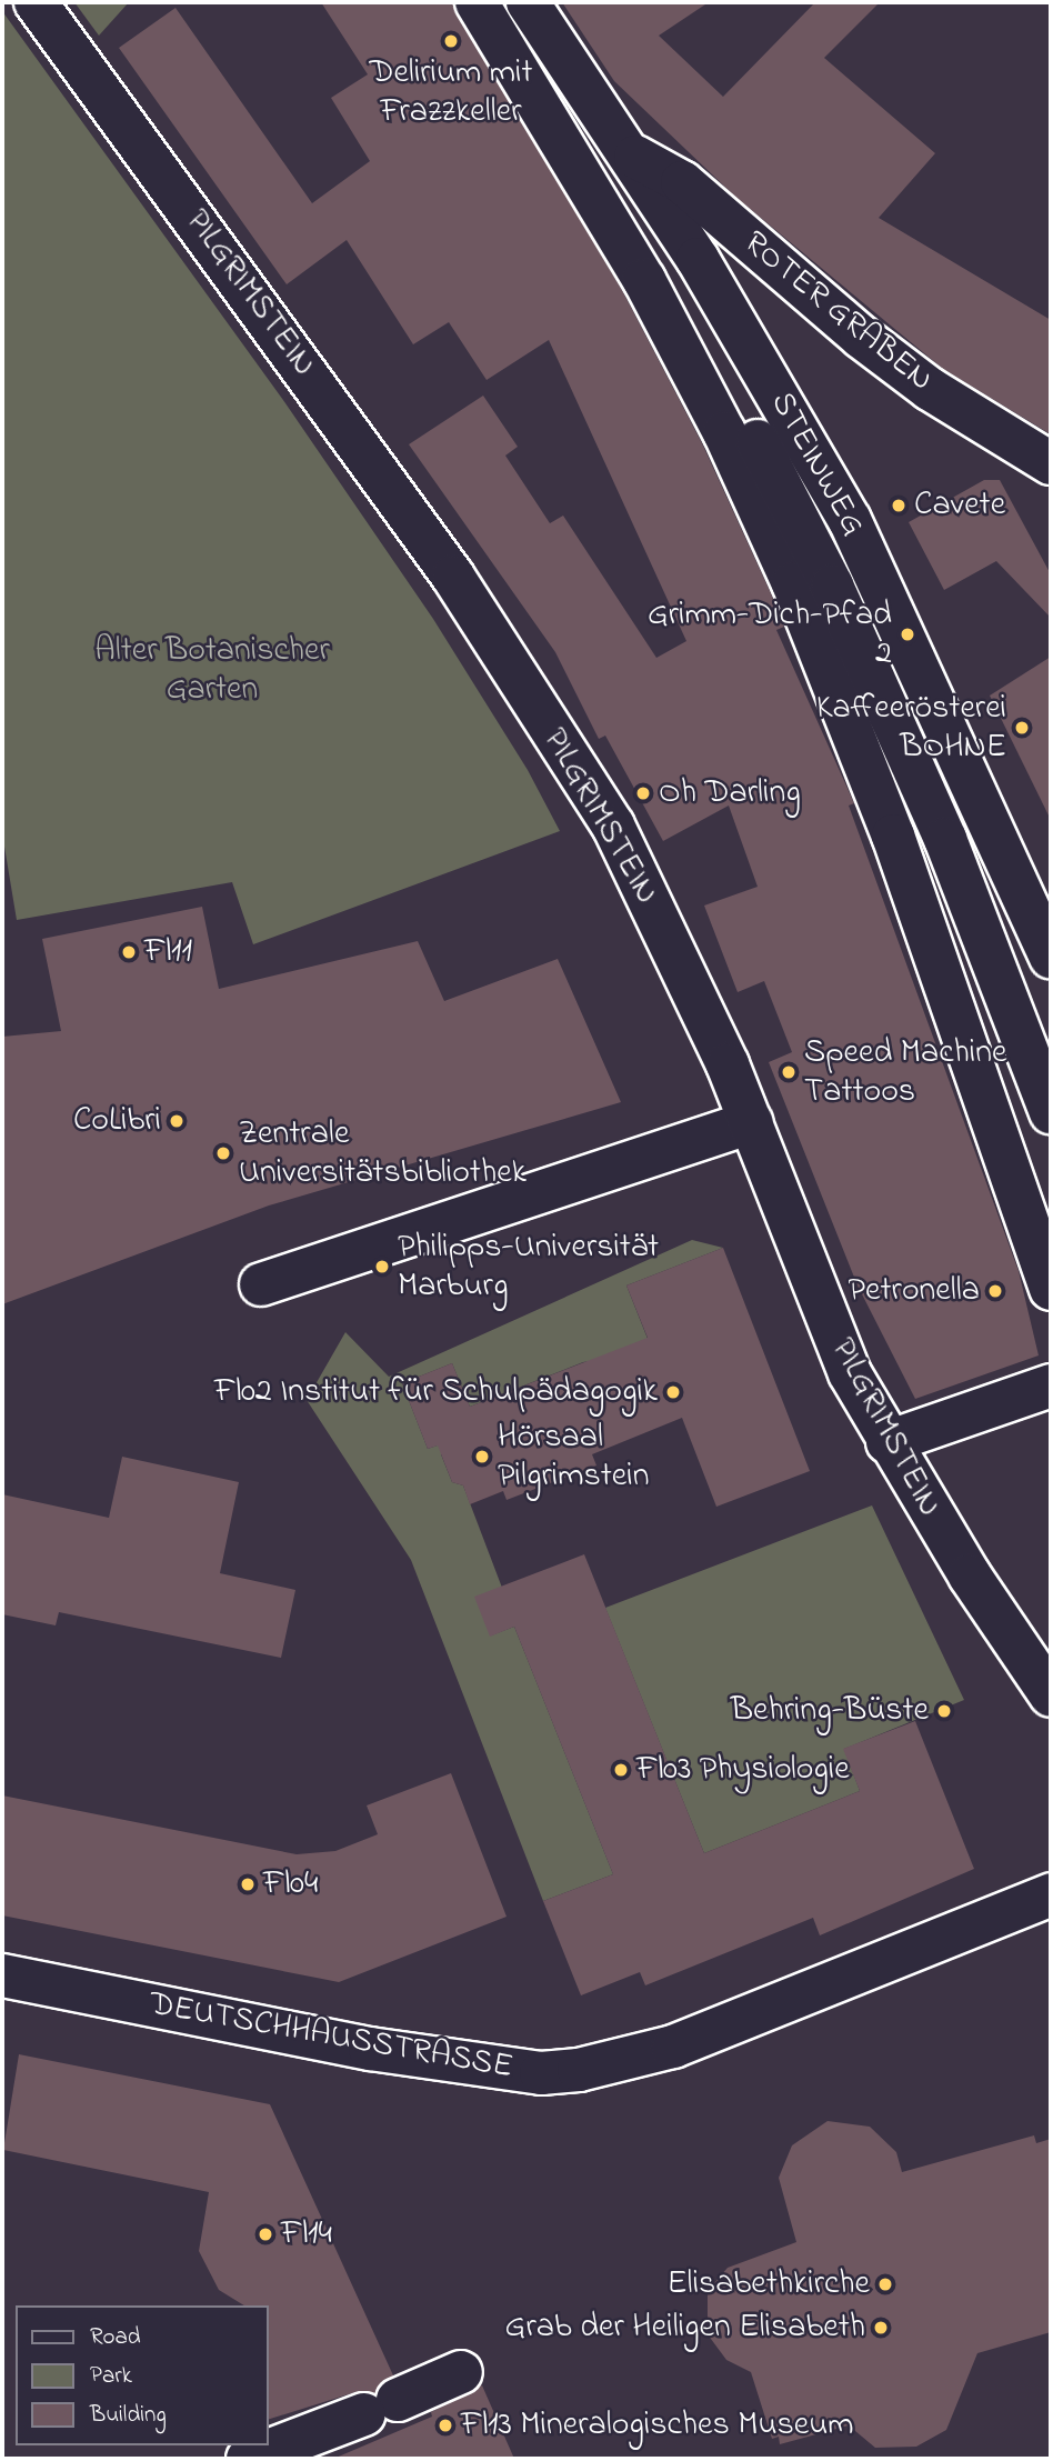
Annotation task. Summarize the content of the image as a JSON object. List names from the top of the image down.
{
  "streets": {
    "main road": [
      "PILGRIMSTEIN",
      "ROTER GRABEN",
      "STEINWEG",
      "DEUTSCHHAUSSTRASSE"
    ]
  },
  "crossings": [
    ["ROTER GRABEN", "STEINWEG"]
  ],
  "parks": ["Alter Botanischer Garten"],
  "places": [
    "Delirium mit Frazzkeller",
    "Cavete",
    "Grimm-Dich-Pfad 2",
    "Kaffeerösterei BOHNE",
    "Oh Darling",
    "F|11",
    "Speed Machine Tattoos",
    "CoLibri",
    "Zentrale Universitätsbibliothek",
    "Philipps-Universität Marburg",
    "Petronella",
    "F|02 Institut für Schulpädagogik",
    "Hörsaal Pilgrimstein",
    "Behring-Büste",
    "F|03 Physiologie",
    "F|04",
    "F|14",
    "Elisabethkirche",
    "Grab der Heiligen Elisabeth",
    "F|13 Mineralogisches Museum"
  ],
  "legend": ["Road", "Park", "Building"]
}
